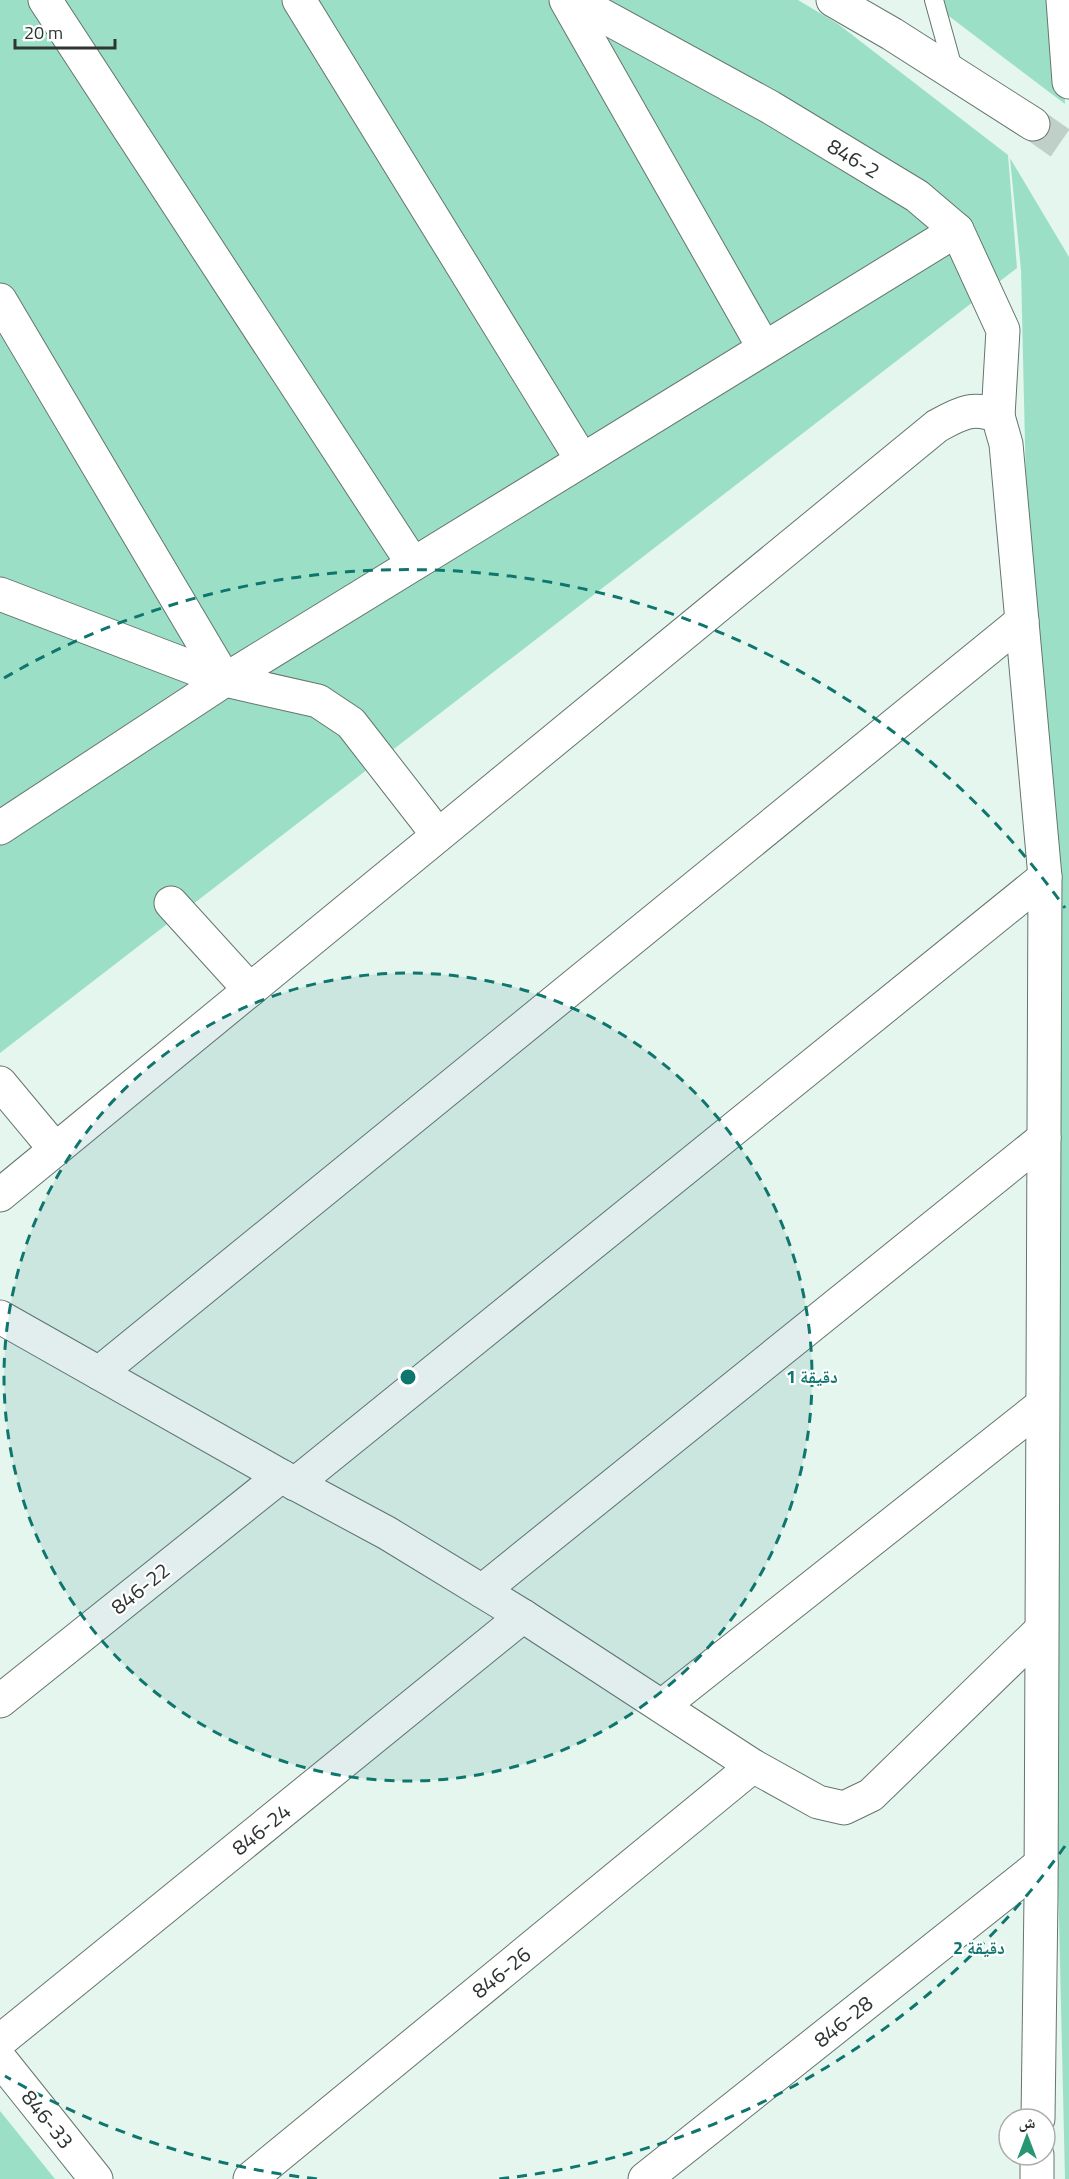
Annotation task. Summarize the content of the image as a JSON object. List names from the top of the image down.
{
  "streets": {
    "main road": [
      "846-2",
      "846-22",
      "846-24",
      "846-26",
      "846-28",
      "846-33"
    ]
  },
  "crossings": [
    ["846-2", "846-22"],
    ["846-2", "846-28"]
  ],
  "scale_bar": "20 m",
  "north": "top",
  "rings": ["1 دقيقة", "2 دقيقة"]
}
